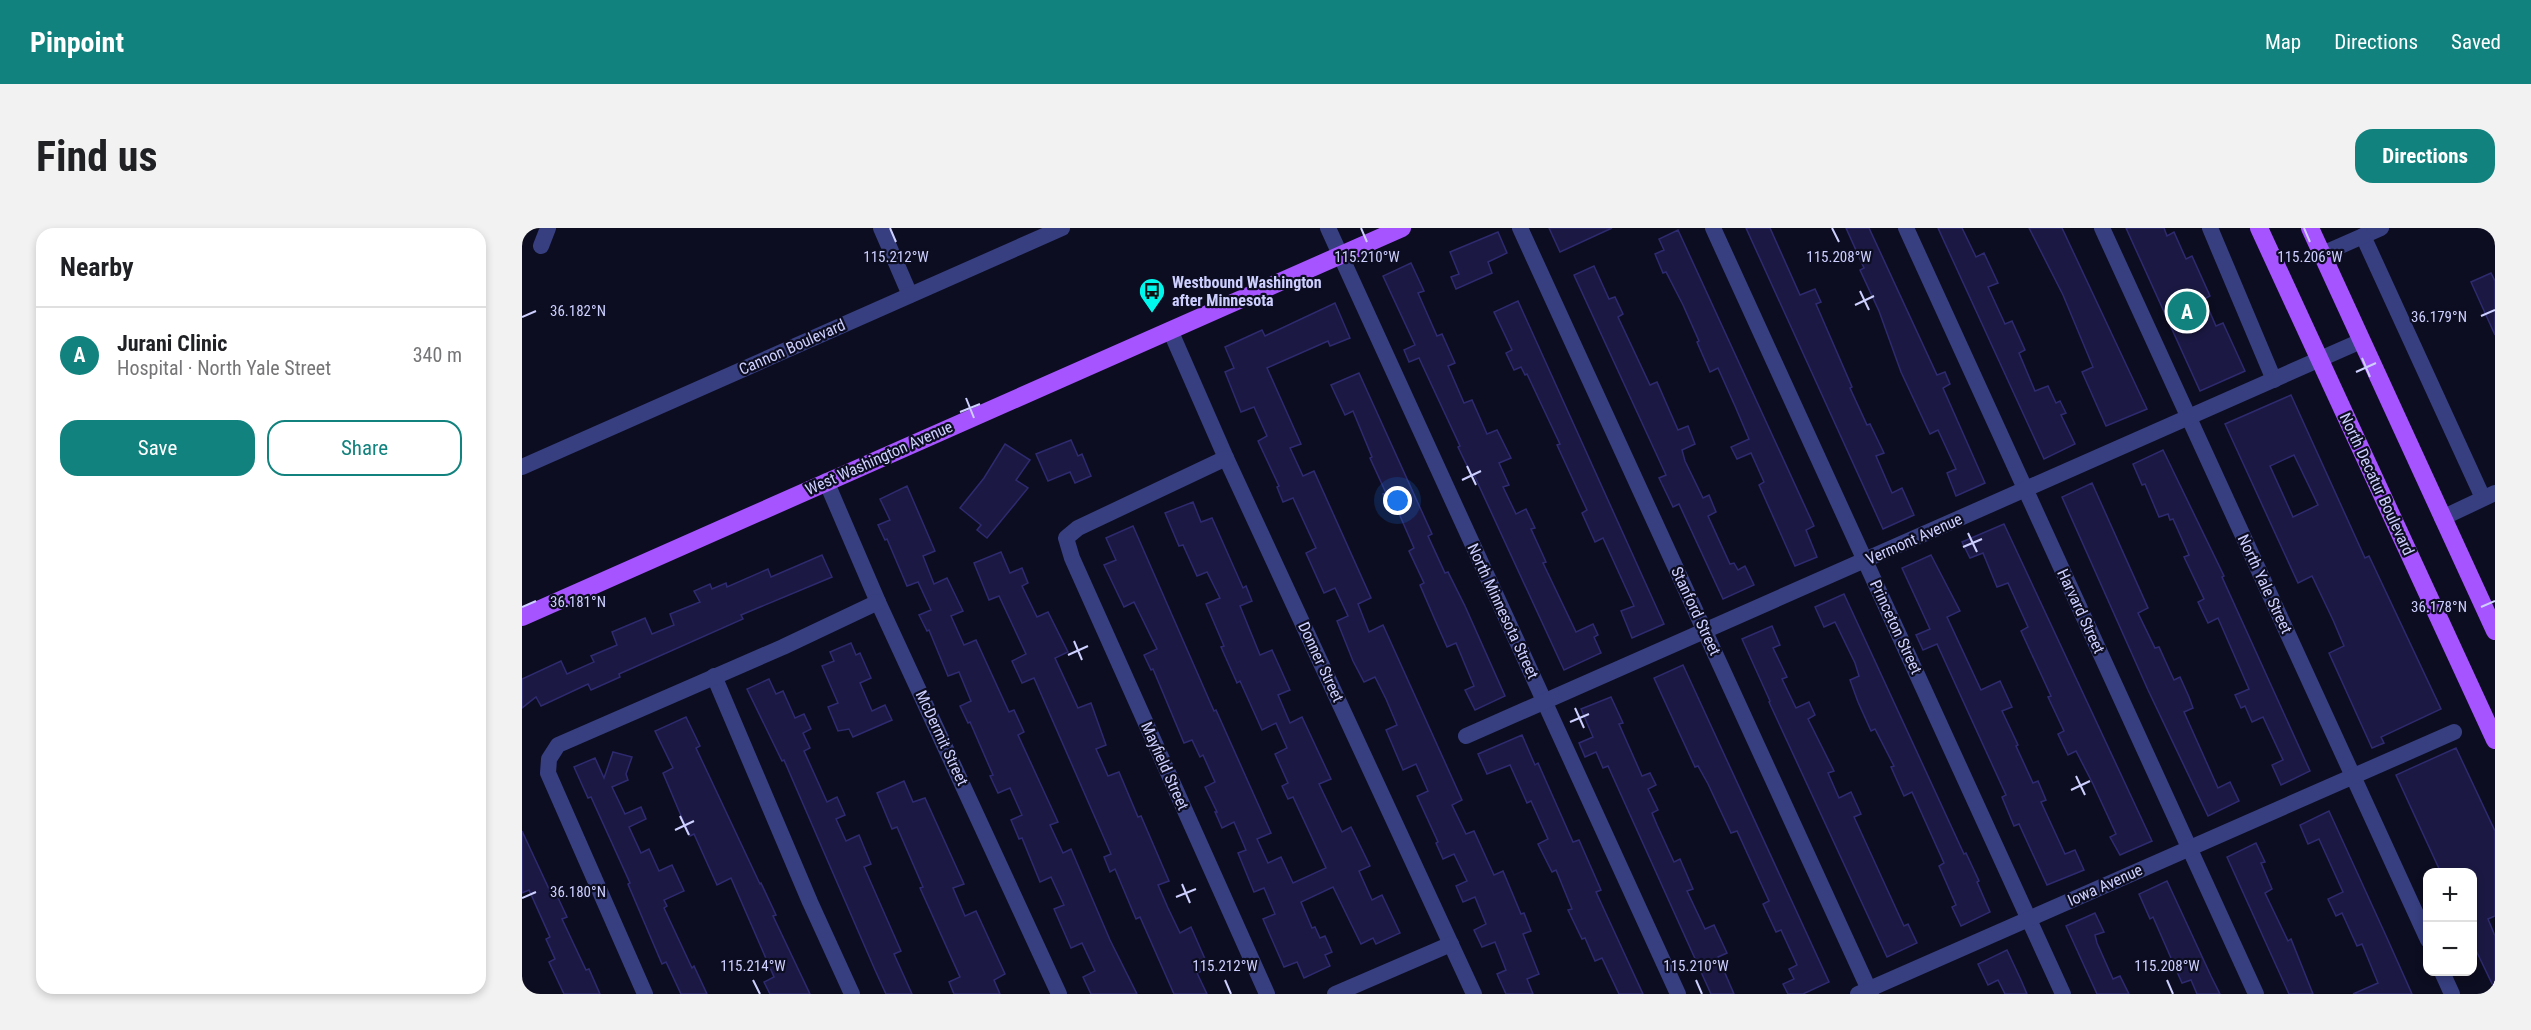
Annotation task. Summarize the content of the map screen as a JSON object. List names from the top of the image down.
{
  "streets": {
    "main road": ["West Washington Avenue", "North Decatur Boulevard"],
    "street": [
      "Cannon Boulevard",
      "Vermont Avenue",
      "North Yale Street",
      "North Minnesota Street",
      "Stanford Street",
      "Harvard Street",
      "Princeton Street",
      "Donner Street",
      "McDermit Street",
      "Mayfield Street",
      "Iowa Avenue"
    ]
  },
  "crossings": [
    ["West Washington Avenue", "North Minnesota Street"],
    ["West Washington Avenue", "Donner Street"],
    ["West Washington Avenue", "McDermit Street"],
    ["North Decatur Boulevard", "Vermont Avenue"],
    ["Vermont Avenue", "North Yale Street"],
    ["Vermont Avenue", "North Minnesota Street"],
    ["Vermont Avenue", "Stanford Street"],
    ["Vermont Avenue", "Harvard Street"],
    ["Vermont Avenue", "Princeton Street"],
    ["North Yale Street", "Iowa Avenue"],
    ["Stanford Street", "Iowa Avenue"],
    ["Harvard Street", "Iowa Avenue"],
    ["Princeton Street", "Iowa Avenue"],
    ["Donner Street", "Mayfield Street"]
  ],
  "places": {
    "bus stop": ["Westbound Washington after Minnesota"]
  },
  "page": {
    "header": "Pinpoint",
    "nav": ["Map", "Directions", "Saved"],
    "buttons": [
      "Directions",
      ["Save", "Share"]
    ],
    "title": "Find us",
    "heading": "Nearby",
    "pins": "A",
    "list": [
      {
        "mark": "A",
        "name": "Jurani Clinic",
        "note": "Hospital · North Yale Street",
        "value": "340 m"
      }
    ],
    "map_buttons": ["+", "−"]
  },
  "coordinates": [
    "115.212°W",
    "115.210°W",
    "115.208°W",
    "115.206°W",
    "36.182°N",
    "36.179°N",
    "36.181°N",
    "36.178°N",
    "36.180°N",
    "115.214°W"
  ]
}
